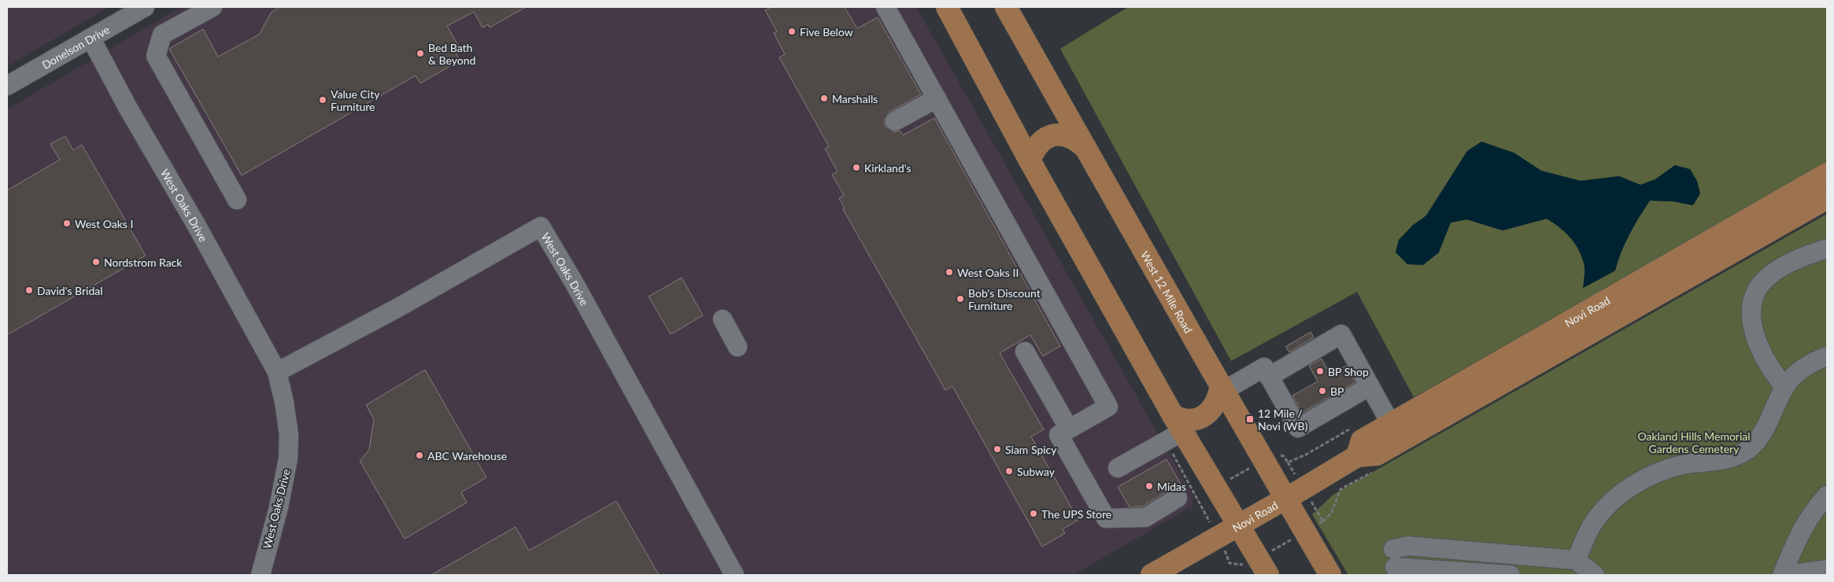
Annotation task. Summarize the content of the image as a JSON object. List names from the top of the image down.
{
  "streets": {
    "main road": ["West 12 Mile Road", "Novi Road"],
    "street": ["Donelson Drive", "West Oaks Drive"]
  },
  "crossings": [
    ["Donelson Drive", "West Oaks Drive"],
    ["West 12 Mile Road", "Novi Road"]
  ],
  "parks": ["Oakland Hills Memorial Gardens Cemetery"],
  "places": {
    "other": [
      "Five Below",
      "Bed Bath & Beyond",
      "Marshalls",
      "Value City Furniture",
      "Kirkland's",
      "West Oaks I",
      "Nordstrom Rack",
      "West Oaks II",
      "David's Bridal",
      "Bob's Discount Furniture",
      "BP Shop",
      "BP",
      "Siam Spicy",
      "ABC Warehouse",
      "Subway",
      "Midas",
      "The UPS Store"
    ],
    "transit": ["12 Mile / Novi (WB)"]
  }
}
